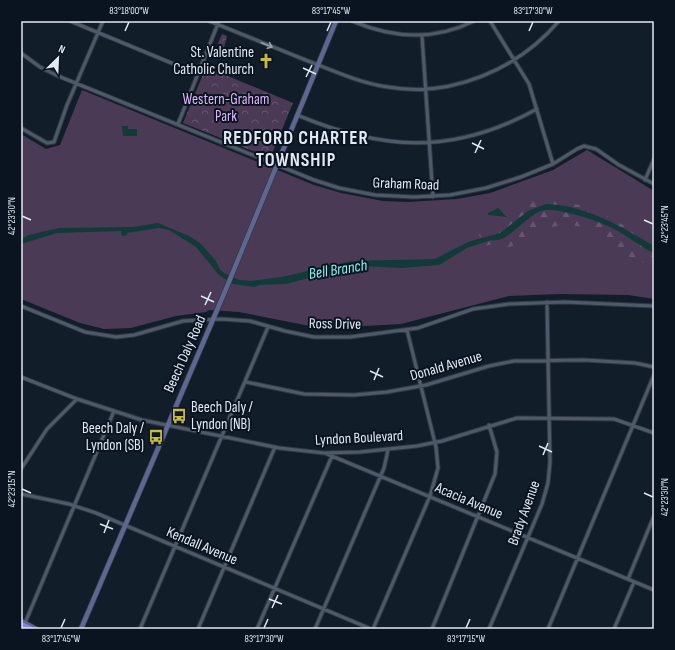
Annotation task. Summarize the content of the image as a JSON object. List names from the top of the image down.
{
  "streets": {
    "main road": ["Beech Daly Road"],
    "street": [
      "Graham Road",
      "Ross Drive",
      "Donald Avenue",
      "Lyndon Boulevard",
      "Acacia Avenue",
      "Brady Avenue",
      "Kendall Avenue"
    ]
  },
  "crossings": [
    ["Graham Road", "Beech Daly Road"],
    ["Ross Drive", "Beech Daly Road"],
    ["Ross Drive", "Brady Avenue"],
    ["Beech Daly Road", "Lyndon Boulevard"],
    ["Beech Daly Road", "Kendall Avenue"],
    ["Donald Avenue", "Brady Avenue"],
    ["Lyndon Boulevard", "Acacia Avenue"],
    ["Lyndon Boulevard", "Brady Avenue"],
    ["Acacia Avenue", "Brady Avenue"]
  ],
  "districts": ["REDFORD CHARTER TOWNSHIP"],
  "water": ["Bell Branch"],
  "parks": ["Western-Graham Park"],
  "places": {
    "church": ["St. Valentine Catholic Church"],
    "bus stop": ["Beech Daly / Lyndon (NB)", "Beech Daly / Lyndon (SB)"]
  },
  "north": "top right",
  "coordinates": [
    "83°18'00\"W",
    "83°17'45\"W",
    "83°17'30\"W",
    "42°23'30\"N",
    "42°23'45\"N",
    "42°23'15\"N",
    "83°17'15\"W"
  ]
}
